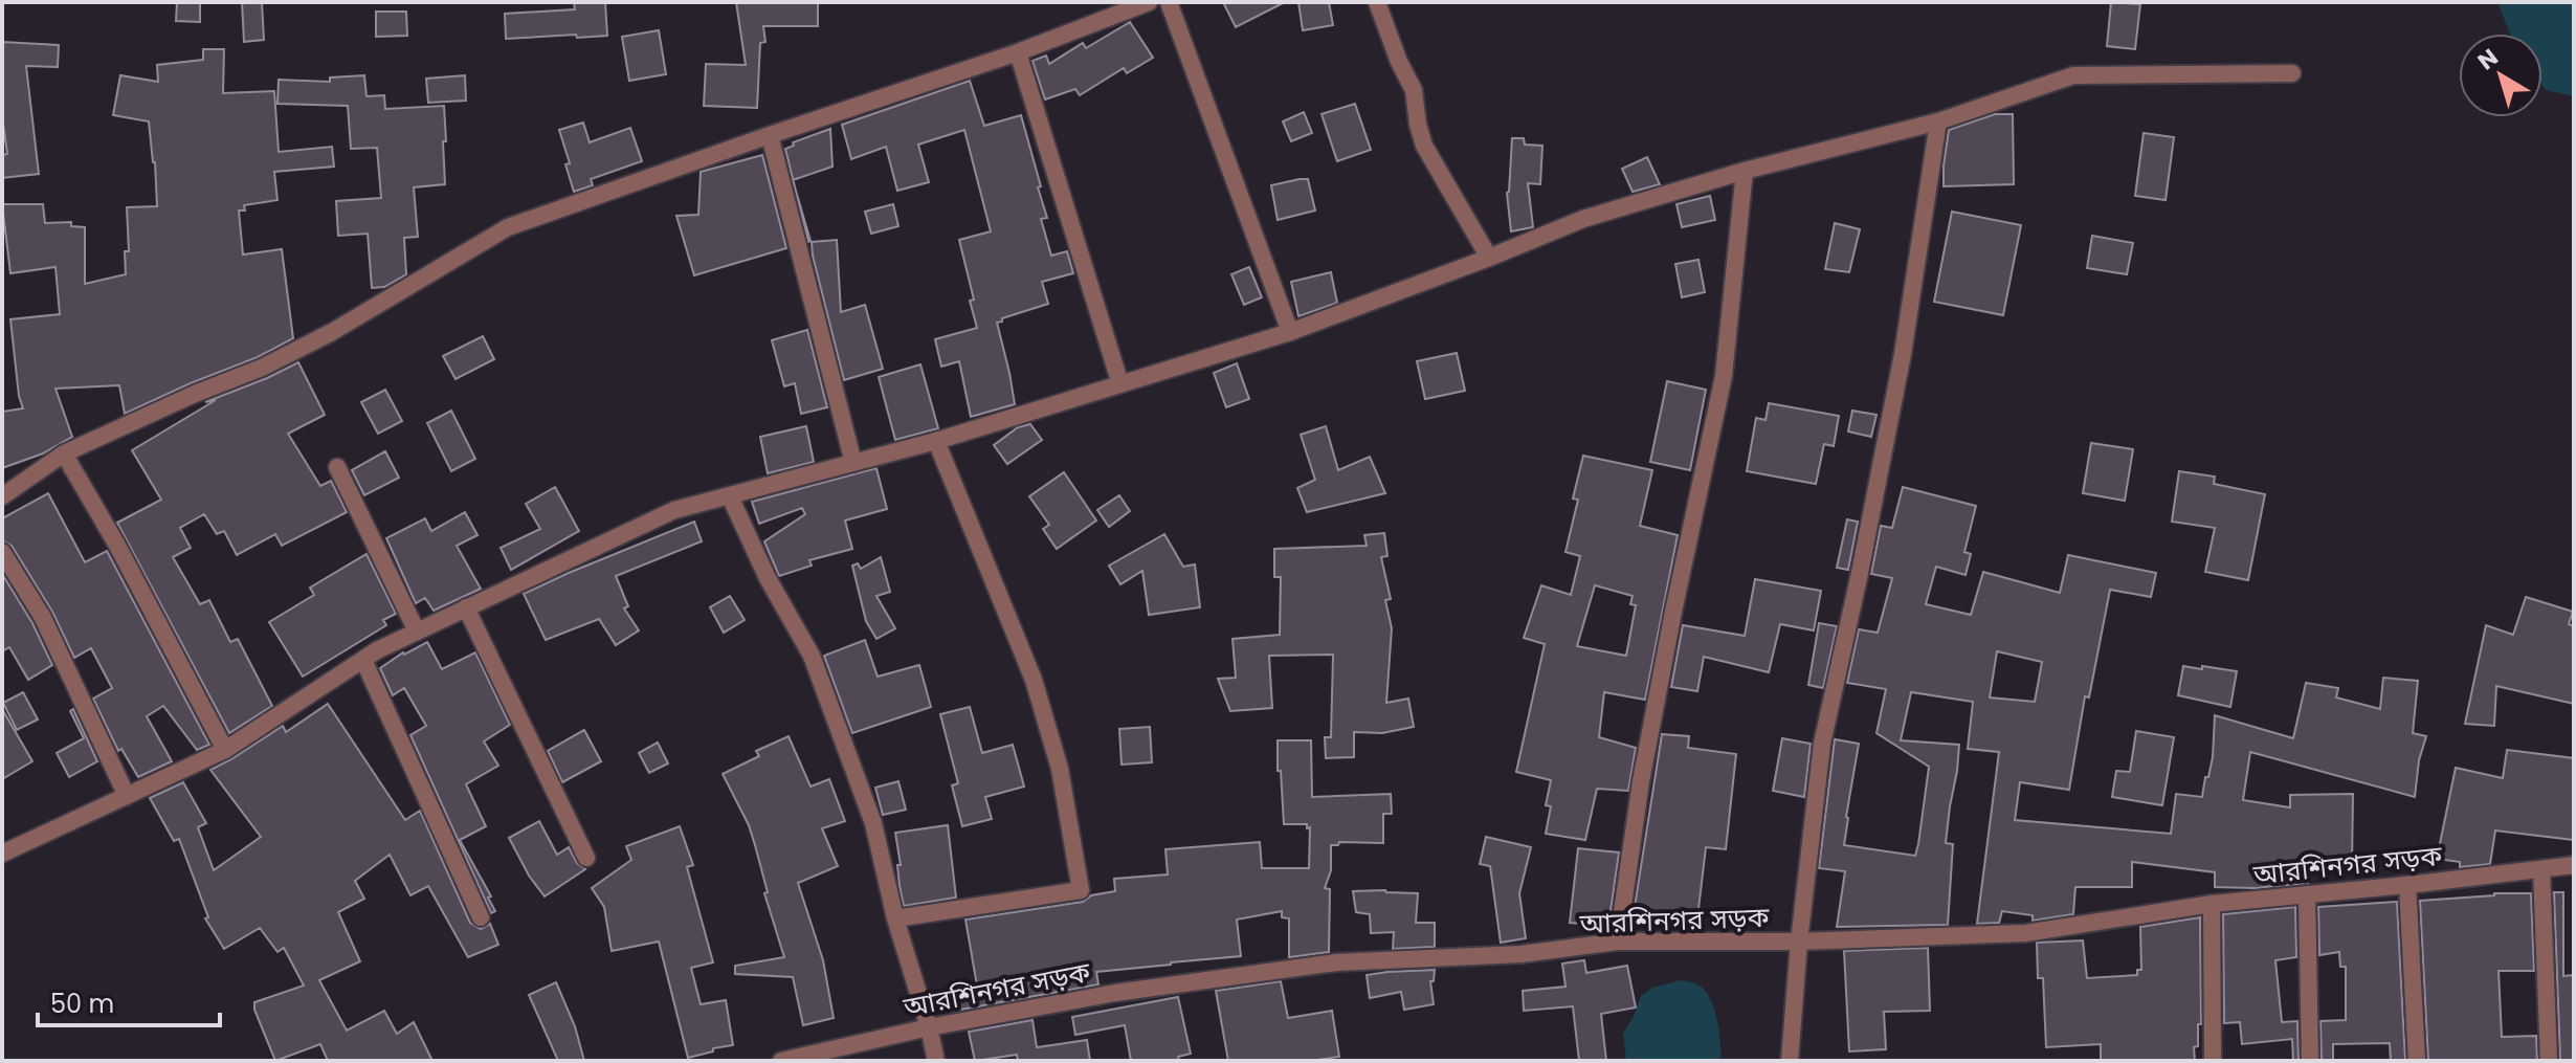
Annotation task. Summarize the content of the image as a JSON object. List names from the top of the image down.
{
  "streets": {
    "street": ["আরশিনগর সড়ক"]
  },
  "scale_bar": "50 m",
  "north": "top left"
}
